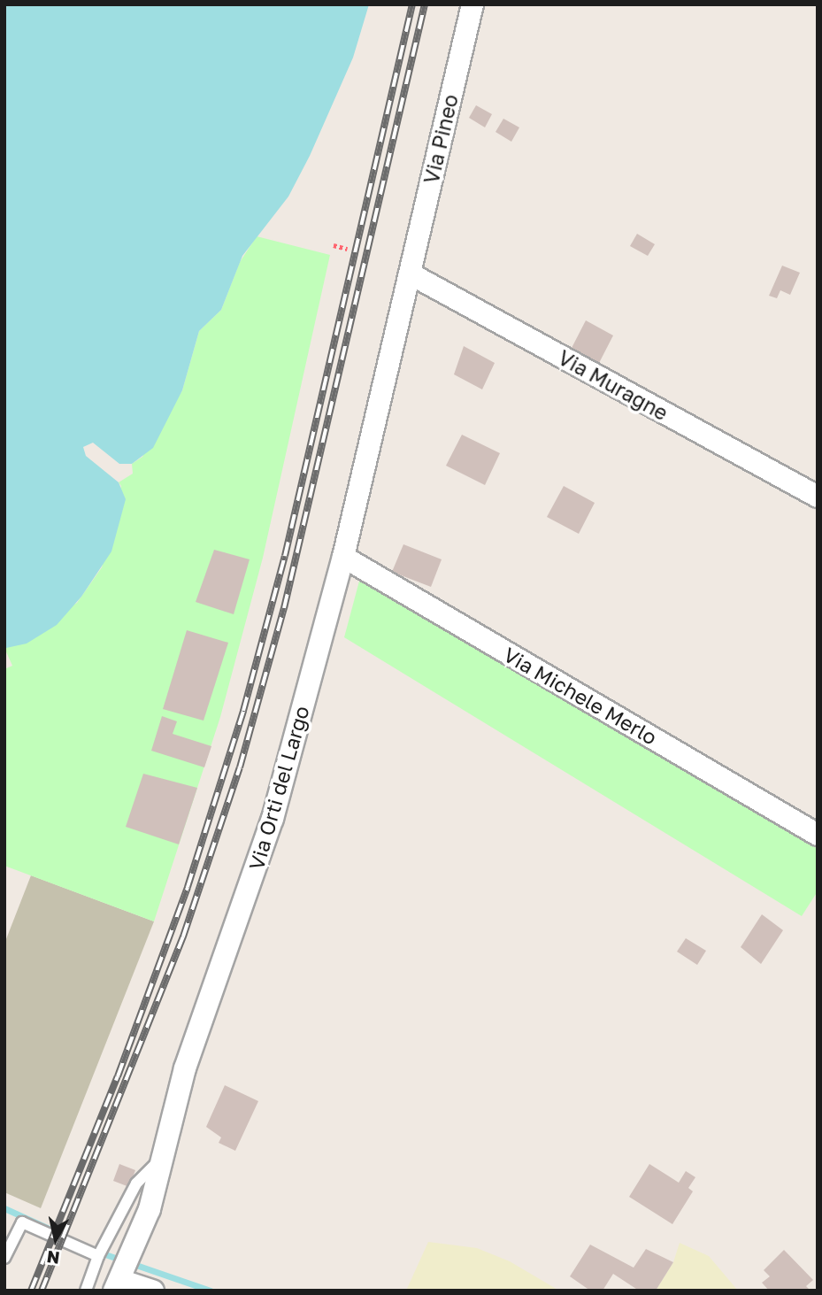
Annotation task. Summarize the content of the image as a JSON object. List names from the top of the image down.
{
  "streets": {
    "street": [
      "Via Pineo",
      "Via Muragne",
      "Via Michele Merlo",
      "Via Orti del Largo"
    ]
  },
  "crossings": [
    ["Via Pineo", "Via Muragne"],
    ["Via Pineo", "Via Orti del Largo"],
    ["Via Muragne", "Via Orti del Largo"],
    ["Via Michele Merlo", "Via Orti del Largo"]
  ],
  "north": "bottom"
}
